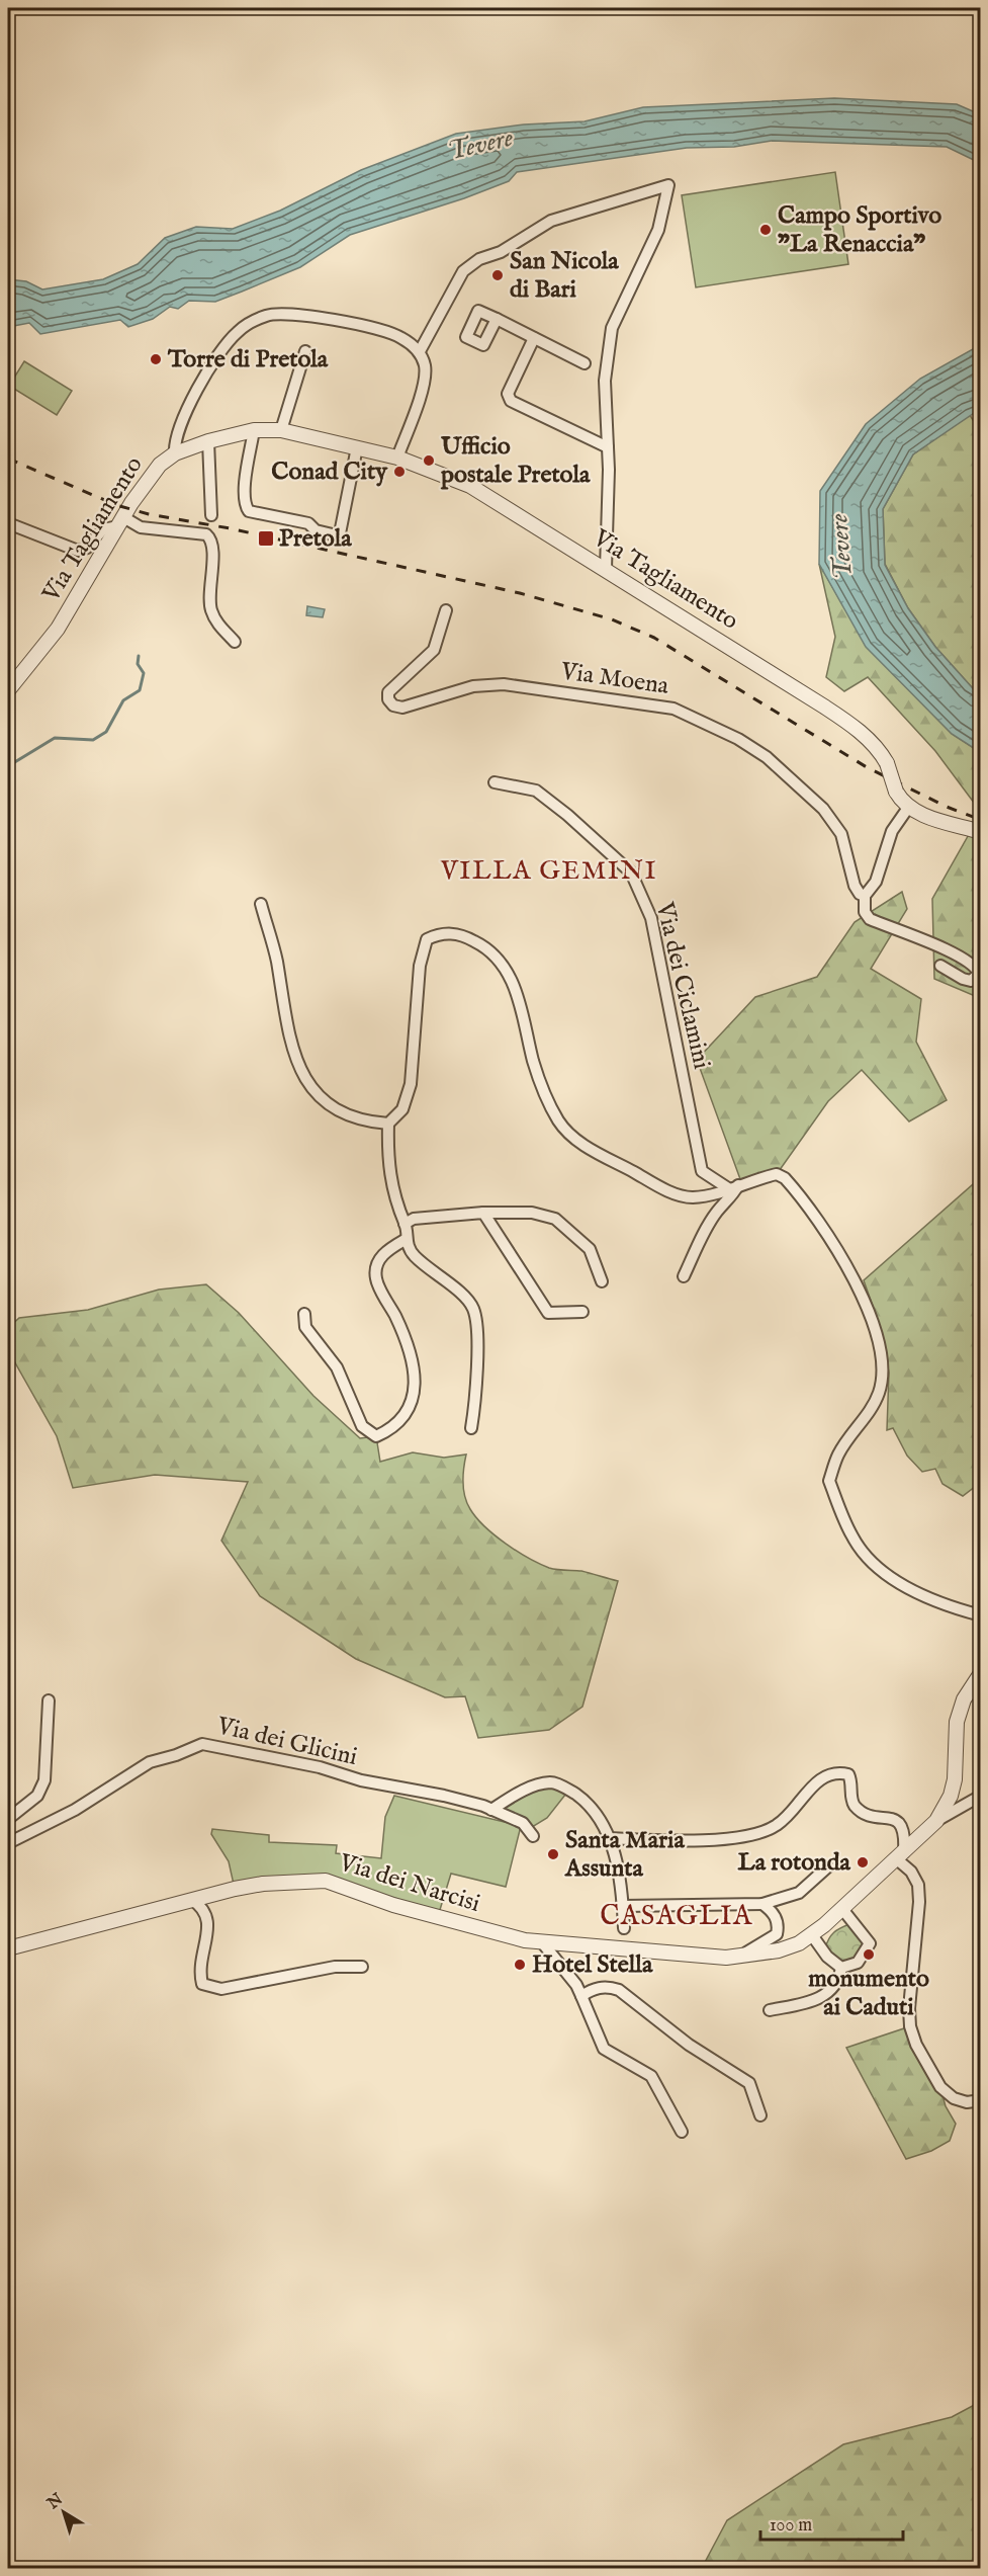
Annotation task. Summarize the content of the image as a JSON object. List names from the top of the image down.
{
  "streets": {
    "street": [
      "Via Tagliamento",
      "Via Moena",
      "Via dei Ciclamini",
      "Via dei Glicini",
      "Via dei Narcisi"
    ]
  },
  "districts": ["VILLA GEMINI", "CASAGLIA"],
  "water": ["Tevere"],
  "places": {
    "other": [
      "Campo Sportivo \"La Renaccia\"",
      "San Nicola di Bari",
      "Torre di Pretola",
      "Ufficio postale Pretola",
      "Conad City",
      "Santa Maria Assunta",
      "La rotonda",
      "monumento ai Caduti",
      "Hotel Stella"
    ],
    "transit": ["Pretola"]
  },
  "scale_bar": "100 m",
  "north": "top left"
}
